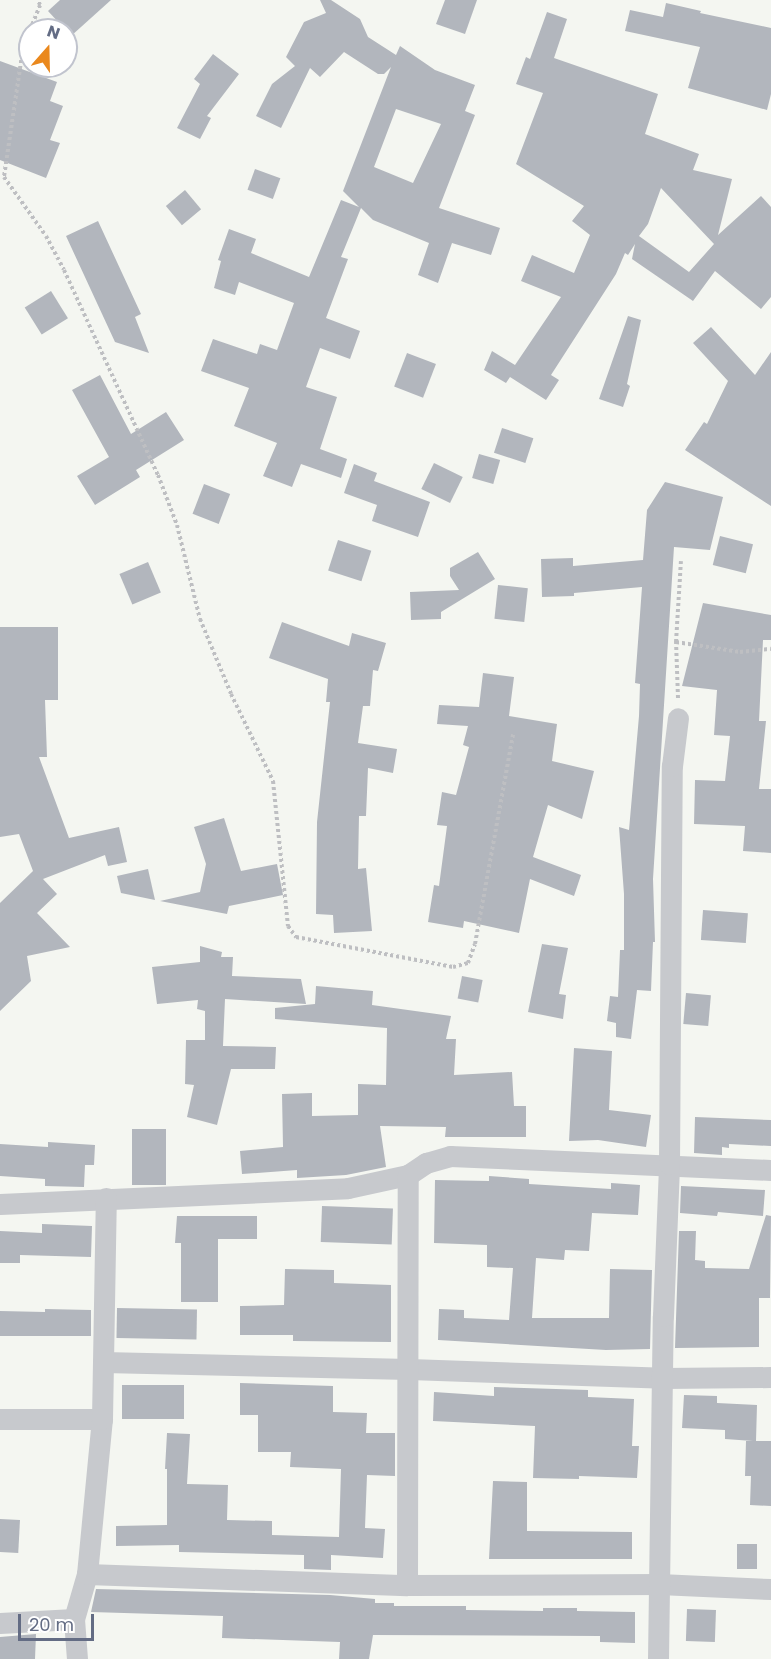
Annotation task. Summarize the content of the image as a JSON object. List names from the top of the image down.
{
  "scale_bar": "20 m",
  "north": "top"
}
